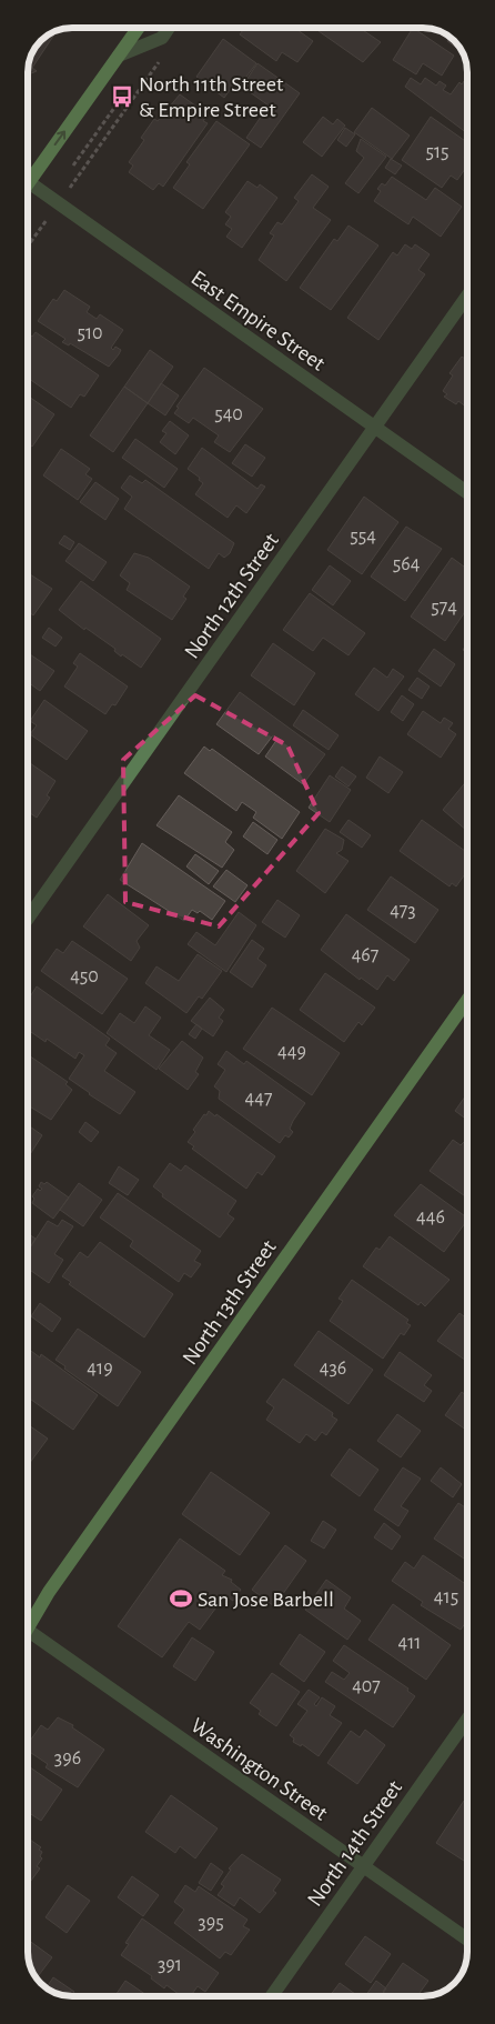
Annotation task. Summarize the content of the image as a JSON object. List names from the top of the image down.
{
  "streets": {
    "main road": ["North 13th Street"],
    "street": [
      "East Empire Street",
      "North 12th Street",
      "Washington Street",
      "North 14th Street"
    ]
  },
  "crossings": [
    ["East Empire Street", "North 12th Street"],
    ["Washington Street", "North 14th Street"]
  ],
  "places": {
    "bus stop": ["North 11th Street & Empire Street"],
    "sports": ["San Jose Barbell"]
  },
  "house_numbers": [
    "515",
    "510",
    "540",
    "554",
    "564",
    "574",
    "473",
    "467",
    "450",
    "449",
    "447",
    "446",
    "419",
    "436",
    "415",
    "411",
    "407",
    "396",
    "395",
    "391"
  ]
}
